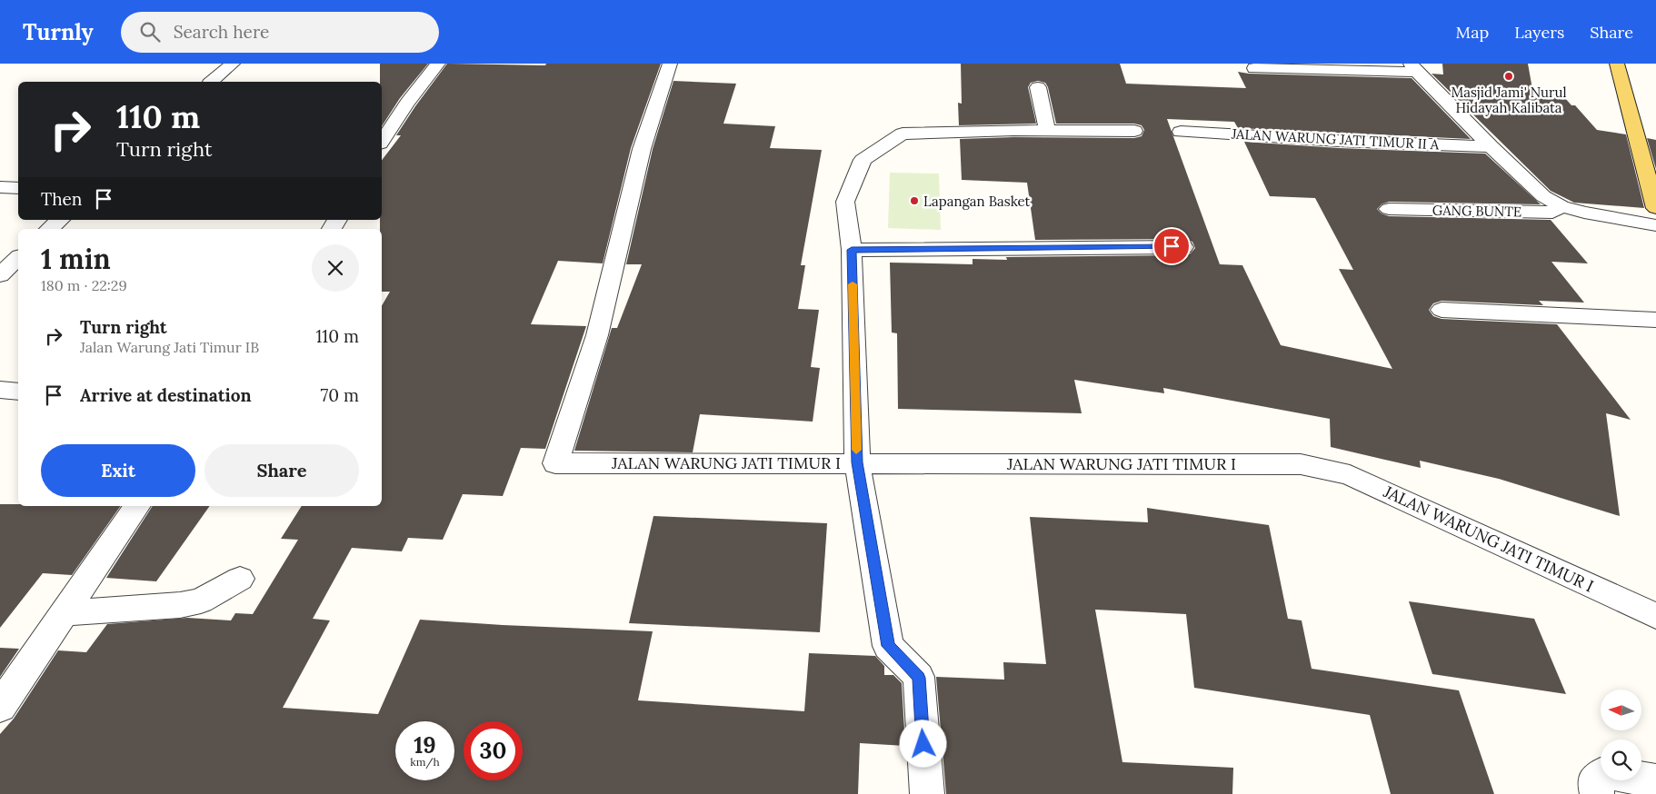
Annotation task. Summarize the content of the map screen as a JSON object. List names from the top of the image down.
{
  "streets": {
    "street": ["JALAN WARUNG JATI TIMUR II A", "GANG BUNTE", "JALAN WARUNG JATI TIMUR I"]
  },
  "places": ["Masjid Jami' Nurul Hidayah Kalibata", "Lapangan Basket"],
  "north": "left",
  "page": {
    "header": "Turnly",
    "search": "Search here",
    "nav": ["Map", "Layers", "Share"],
    "turn": ["110 m", "Turn right"],
    "then": "Then",
    "heading": ["1 min", "180 m · 22:29"],
    "list": [
      {
        "name": "Turn right",
        "note": "Jalan Warung Jati Timur IB",
        "value": "110 m"
      },
      {
        "name": "Arrive at destination",
        "value": "70 m"
      }
    ],
    "buttons": ["Exit", "Share"],
    "speed": "19 km/h",
    "limit": "30"
  }
}
